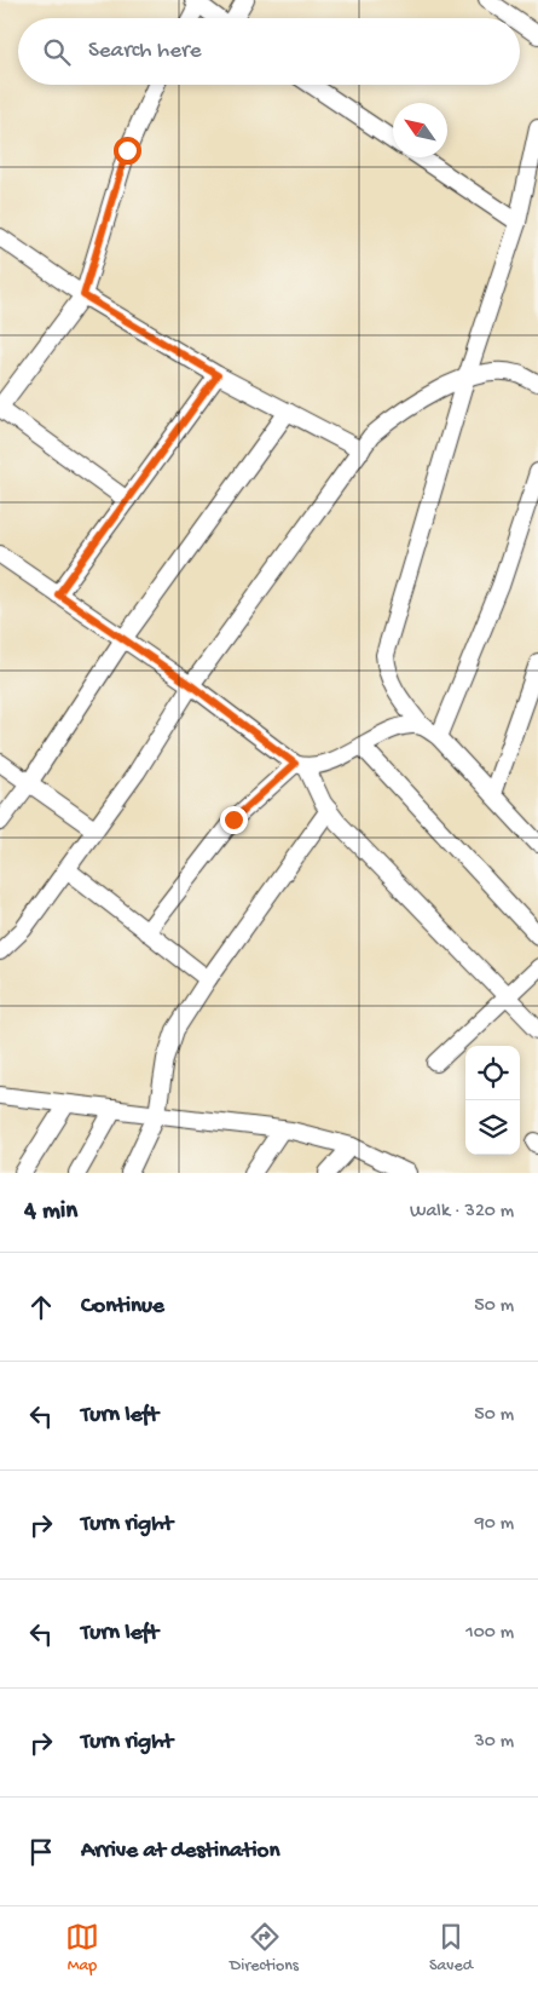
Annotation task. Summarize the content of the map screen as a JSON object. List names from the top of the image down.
{
  "north": "top left",
  "page": {
    "search": "Search here",
    "heading": ["4 min", "Walk · 320 m"],
    "list": [
      ["Continue", "50 m"],
      ["Turn left", "50 m"],
      ["Turn right", "90 m"],
      ["Turn left", "100 m"],
      ["Turn right", "30 m"],
      "Arrive at destination"
    ],
    "nav": ["Map", "Directions", "Saved"]
  }
}
